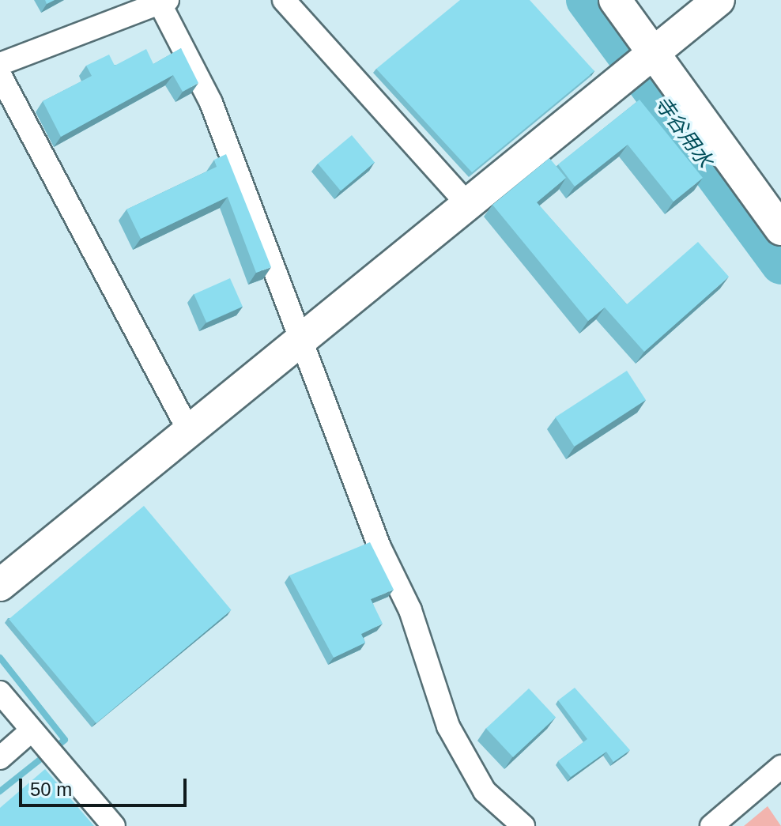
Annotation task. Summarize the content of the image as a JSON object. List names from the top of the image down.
{
  "water": ["寺谷用水"],
  "scale_bar": "50 m"
}
